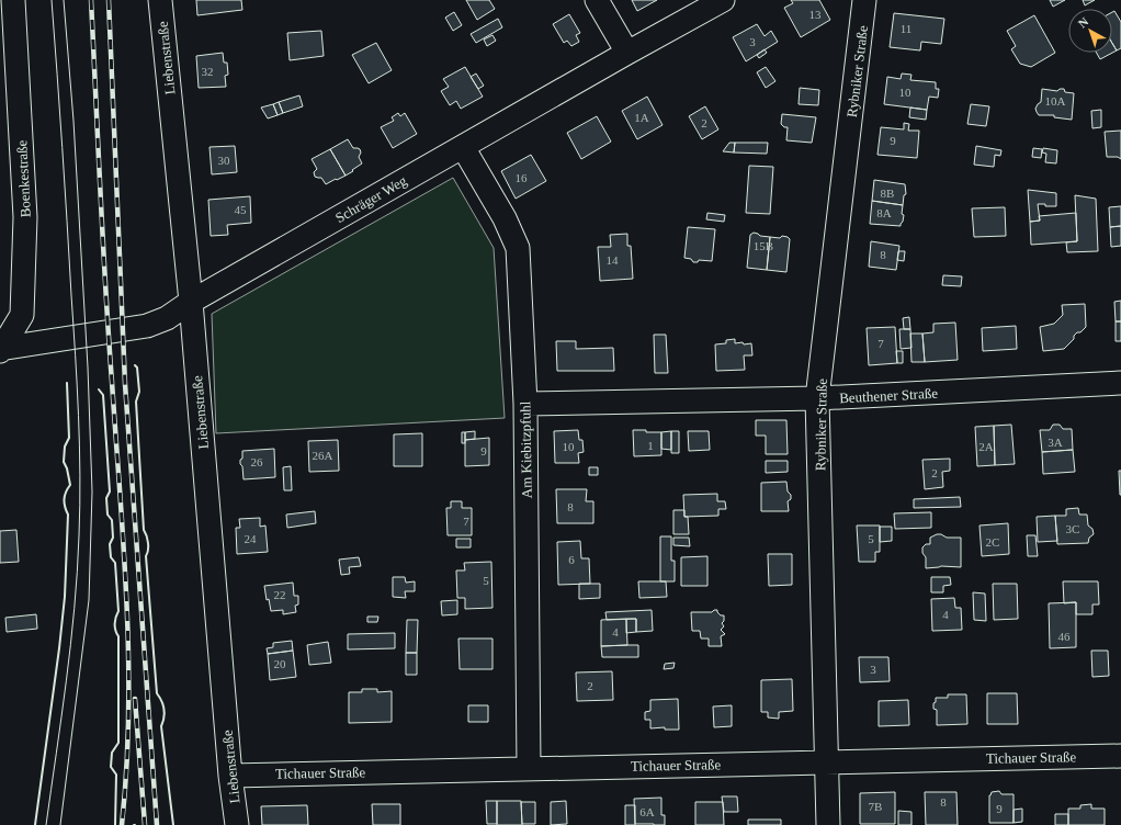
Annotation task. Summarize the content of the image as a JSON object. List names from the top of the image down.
{
  "streets": {
    "street": [
      "Liebenstraße",
      "Rybniker Straße",
      "Boenkestraße",
      "Schräger Weg",
      "Beuthener Straße",
      "Am Kiebitzpfuhl",
      "Tichauer Straße"
    ]
  },
  "crossings": [
    ["Liebenstraße", "Schräger Weg"],
    ["Liebenstraße", "Tichauer Straße"],
    ["Rybniker Straße", "Beuthener Straße"],
    ["Rybniker Straße", "Tichauer Straße"],
    ["Boenkestraße", "Schräger Weg"],
    ["Schräger Weg", "Am Kiebitzpfuhl"],
    ["Beuthener Straße", "Am Kiebitzpfuhl"],
    ["Am Kiebitzpfuhl", "Tichauer Straße"]
  ],
  "house_numbers": [
    "13",
    "11",
    "3",
    "32",
    "10",
    "10A",
    "1A",
    "2",
    "9",
    "30",
    "16",
    "8B",
    "45",
    "8A",
    "15B",
    "8",
    "14",
    "7",
    "3A",
    "1",
    "10",
    "2A",
    "9",
    "26A",
    "26",
    "2",
    "8",
    "7",
    "3C",
    "24",
    "5",
    "2C",
    "6",
    "5",
    "22",
    "4",
    "4",
    "46",
    "20",
    "3",
    "2",
    "8",
    "7B",
    "9",
    "6A"
  ],
  "north": "top left"
}
